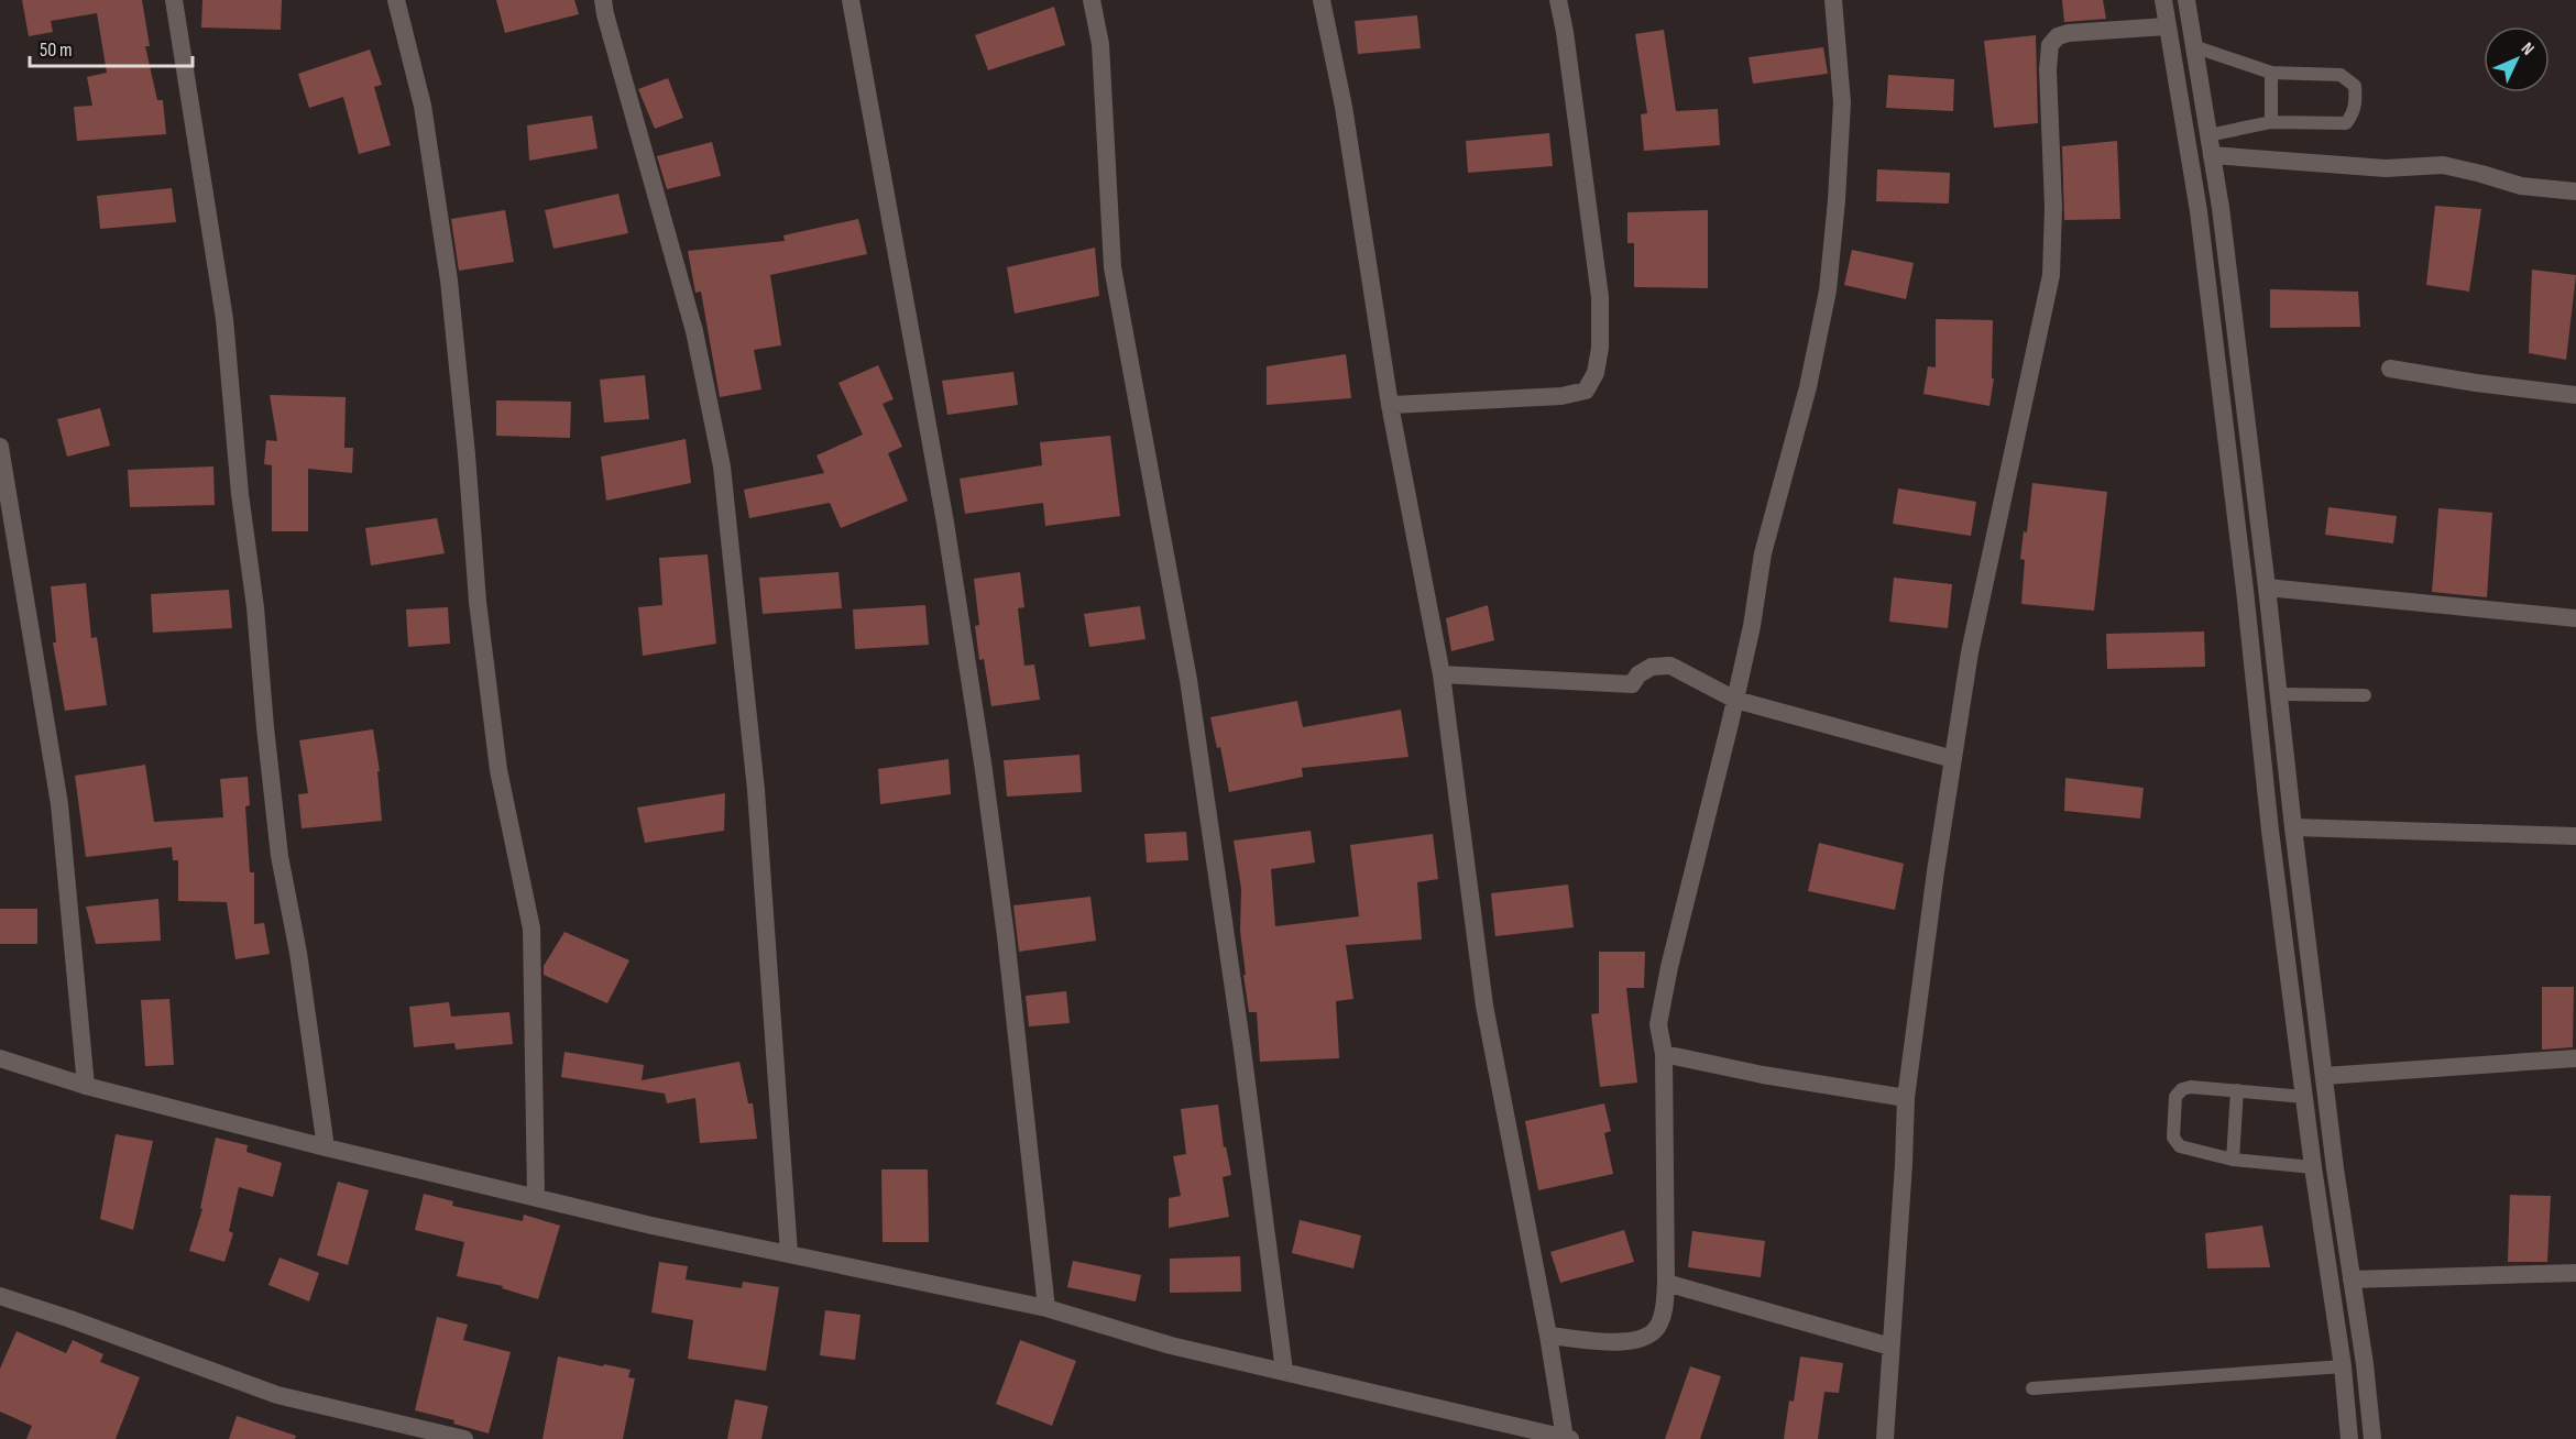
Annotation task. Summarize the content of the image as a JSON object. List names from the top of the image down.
{
  "scale_bar": "50 m",
  "north": "top right"
}
